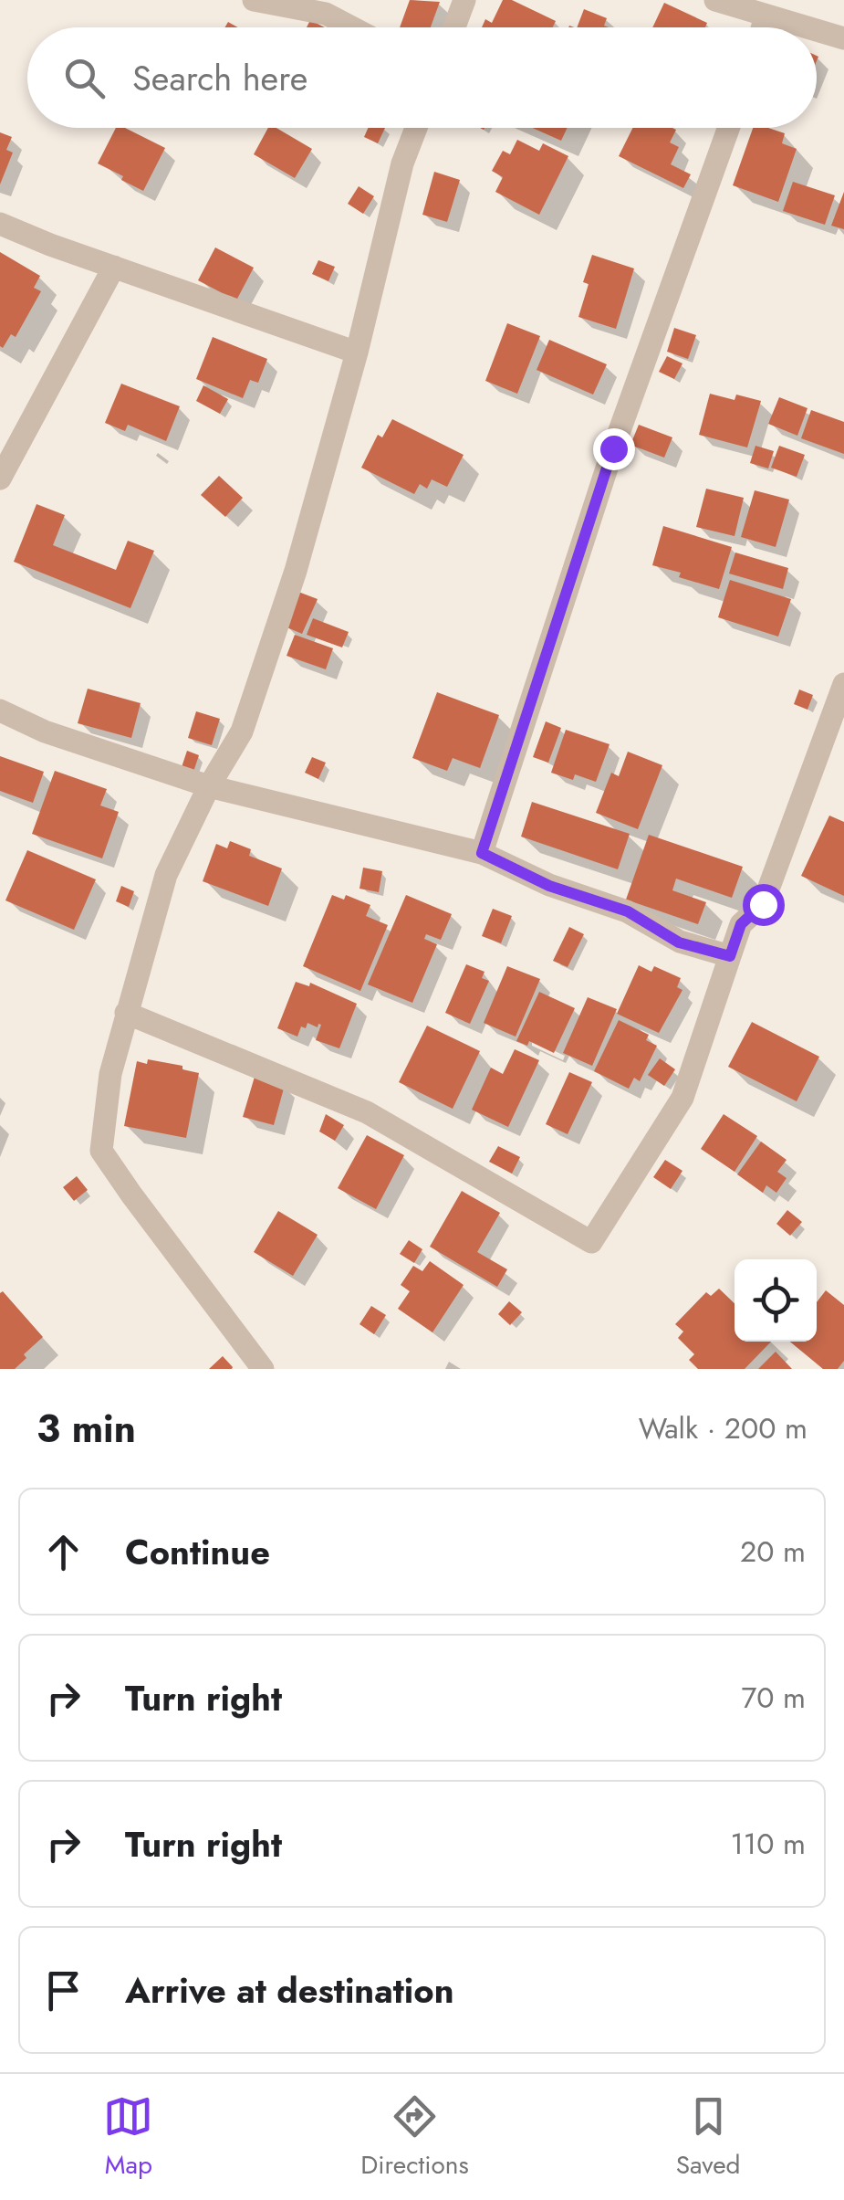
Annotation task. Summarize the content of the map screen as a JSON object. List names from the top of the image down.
{
  "page": {
    "search": "Search here",
    "heading": ["3 min", "Walk · 200 m"],
    "list": [
      ["Continue", "20 m"],
      ["Turn right", "70 m"],
      ["Turn right", "110 m"],
      "Arrive at destination"
    ],
    "nav": ["Map", "Directions", "Saved"]
  }
}
